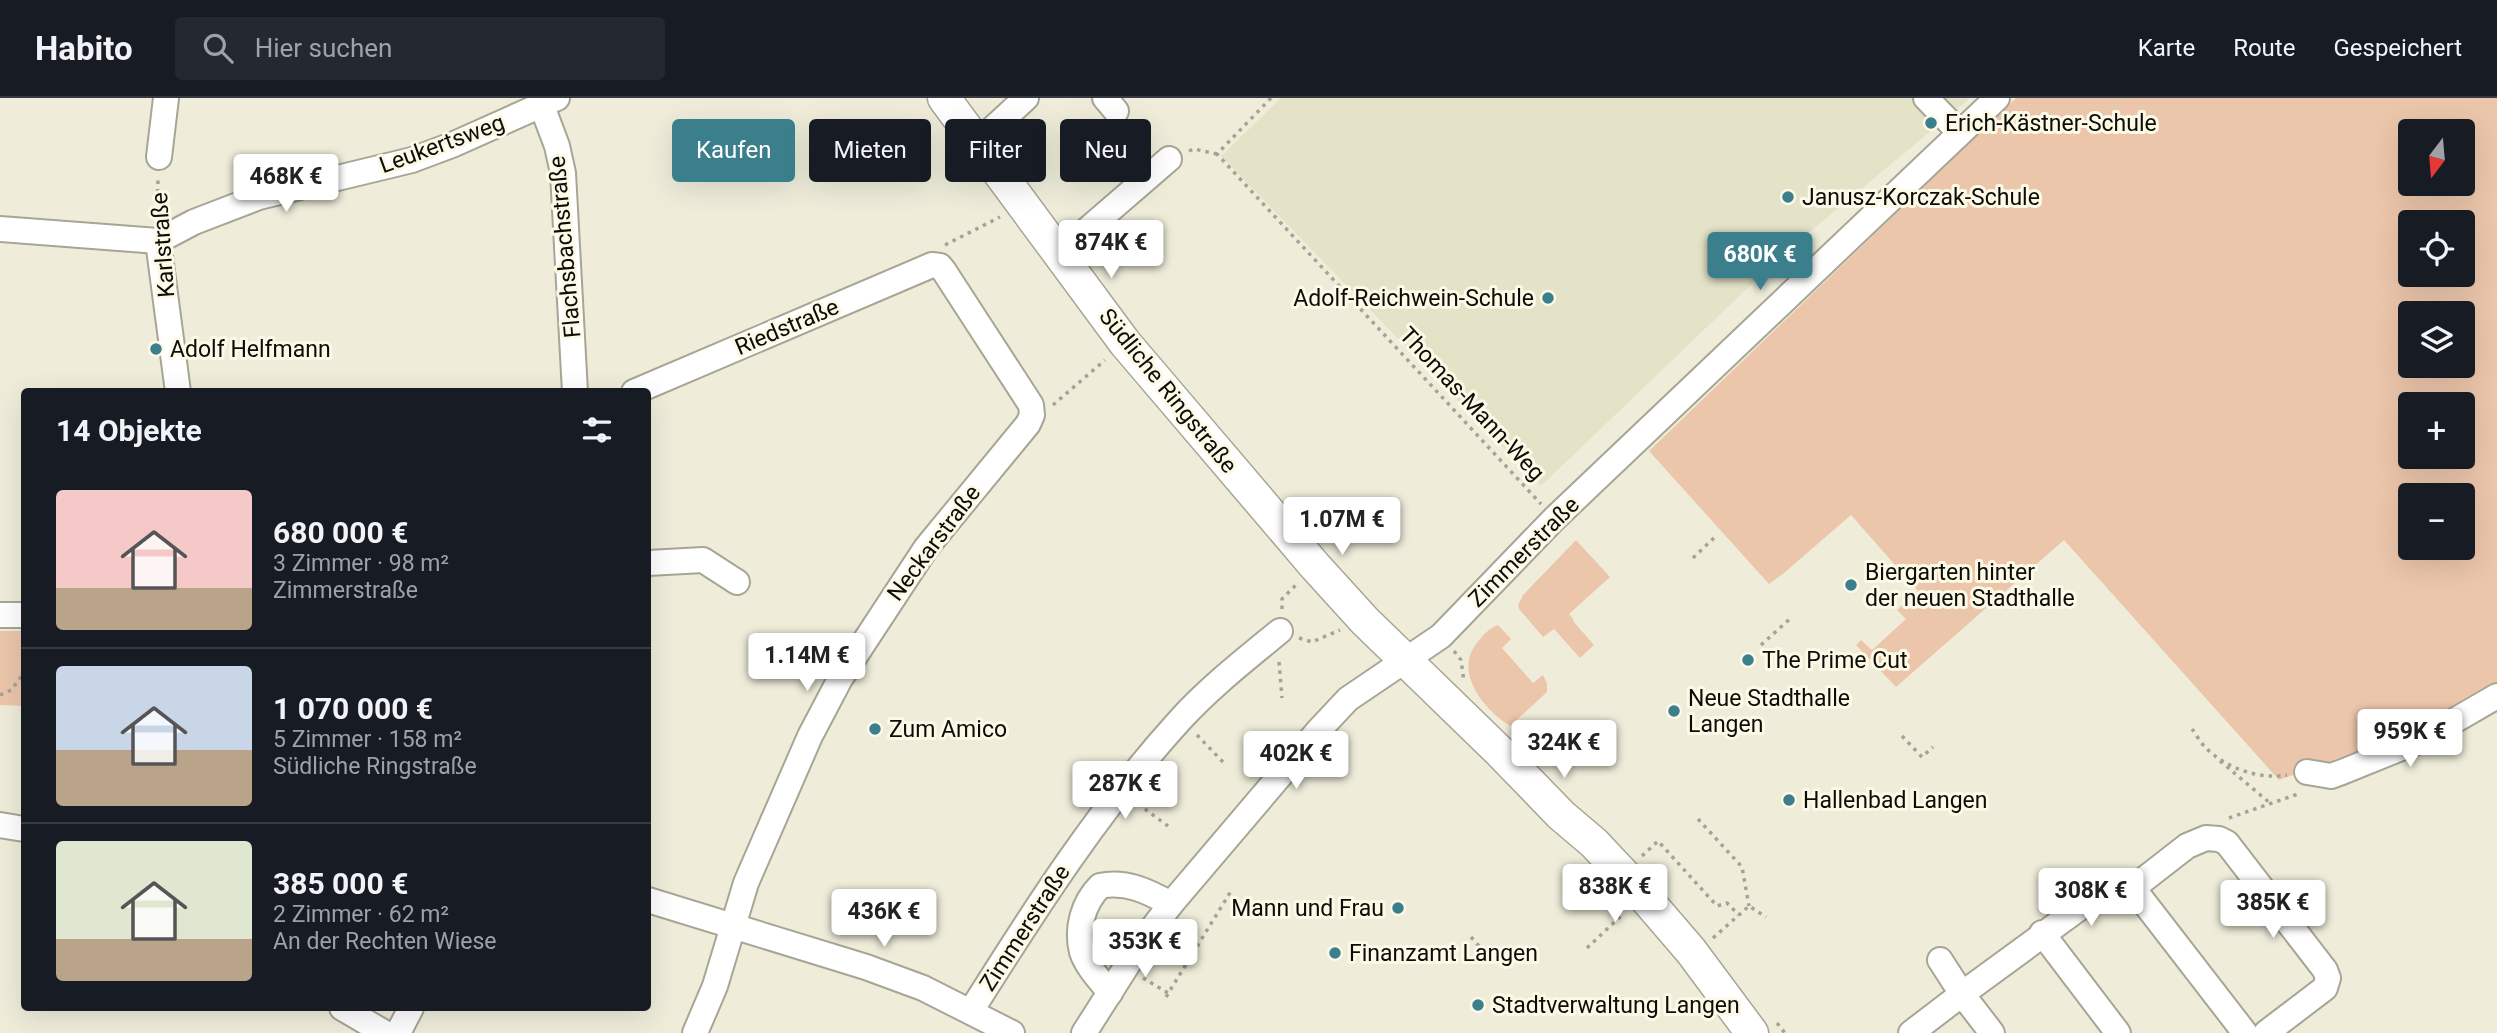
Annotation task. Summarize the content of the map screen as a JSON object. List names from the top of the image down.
{
  "streets": {
    "main road": ["Südliche Ringstraße"],
    "street": [
      "Leukertsweg",
      "Karlstraße",
      "Flachsbachstraße",
      "Riedstraße",
      "Neckarstraße",
      "Zimmerstraße"
    ],
    "path": ["Thomas-Mann-Weg"]
  },
  "crossings": [
    ["Leukertsweg", "Karlstraße"],
    ["Leukertsweg", "Flachsbachstraße"],
    ["Südliche Ringstraße", "Zimmerstraße"],
    ["Thomas-Mann-Weg", "Zimmerstraße"]
  ],
  "places": [
    "Erich-Kästner-Schule",
    "Janusz-Korczak-Schule",
    "Adolf-Reichwein-Schule",
    "Adolf Helfmann",
    "Biergarten hinter der neuen Stadthalle",
    "The Prime Cut",
    "Neue Stadthalle Langen",
    "Zum Amico",
    "Hallenbad Langen",
    "Mann und Frau",
    "Finanzamt Langen",
    "Stadtverwaltung Langen"
  ],
  "north": "bottom",
  "page": {
    "header": "Habito",
    "search": "Hier suchen",
    "nav": ["Karte", "Route", "Gespeichert"],
    "map_buttons": ["+", "−"],
    "chip": [
      "Kaufen",
      "Mieten",
      "Filter",
      "Neu"
    ],
    "price": [
      "468K €",
      "874K €",
      "680K €",
      "1.07M €",
      "1.14M €",
      "959K €",
      "324K €",
      "402K €",
      "287K €",
      "838K €",
      "308K €",
      "385K €",
      "436K €",
      "353K €"
    ],
    "heading": "14 Objekte",
    "list": [
      {
        "name": "680 000 €",
        "note": "3 Zimmer · 98 m² · Zimmerstraße"
      },
      {
        "name": "1 070 000 €",
        "note": "5 Zimmer · 158 m² · Südliche Ringstraße"
      },
      {
        "name": "385 000 €",
        "note": "2 Zimmer · 62 m² · An der Rechten Wiese"
      }
    ]
  }
}
